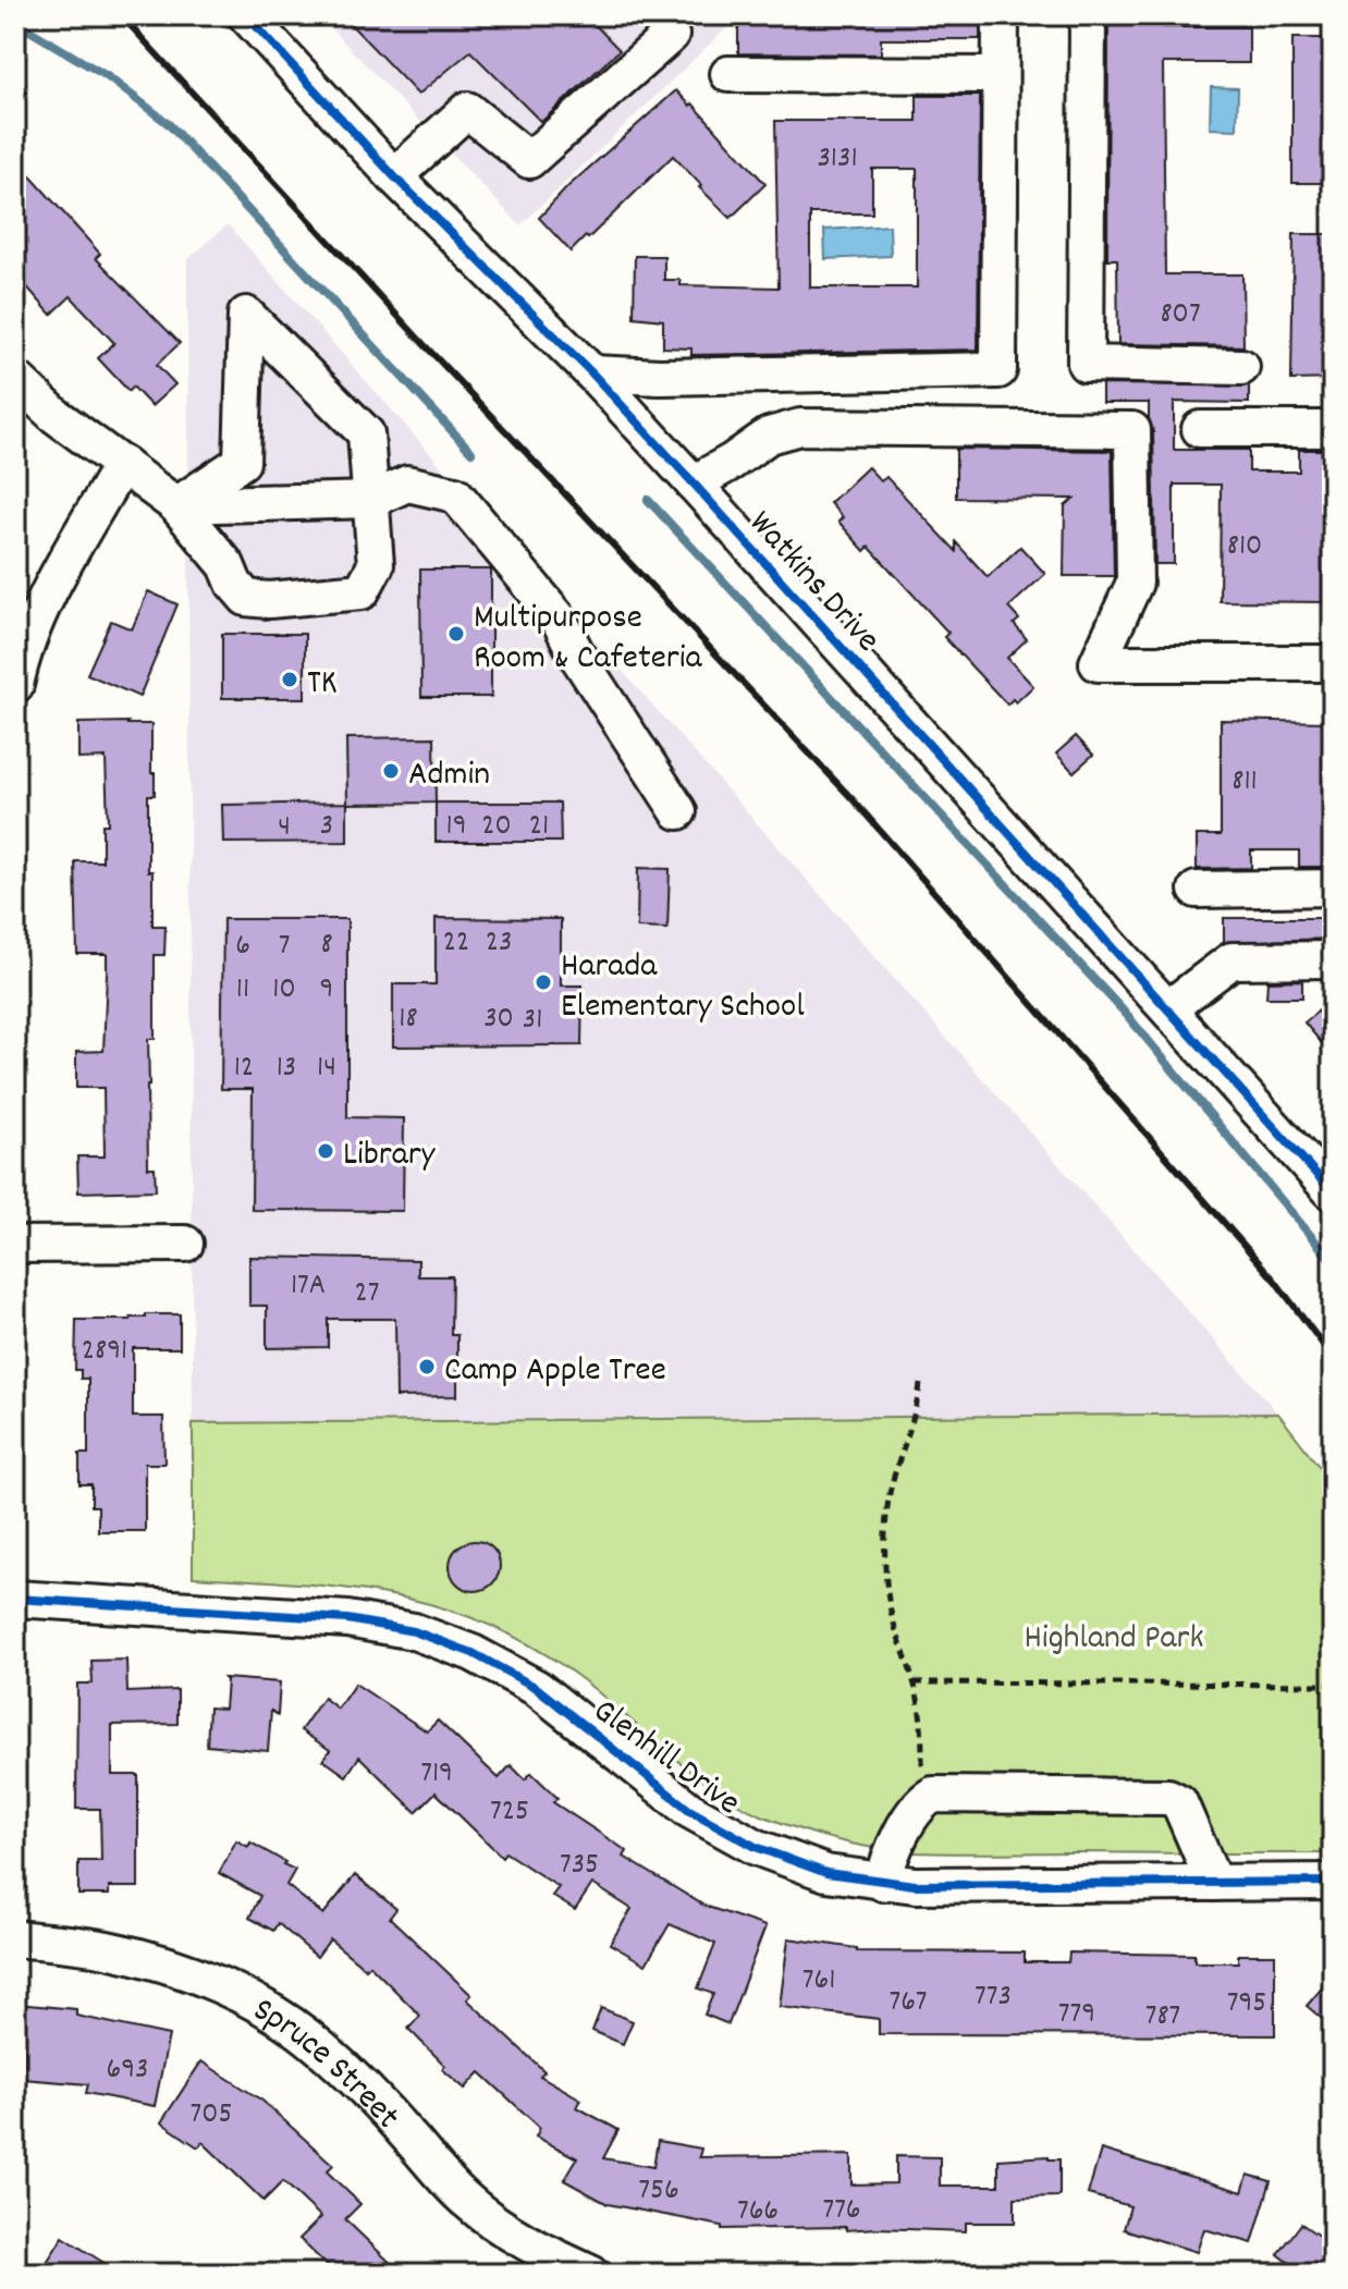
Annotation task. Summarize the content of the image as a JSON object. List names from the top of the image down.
{
  "streets": {
    "street": ["Watkins Drive", "Glenhill Drive", "Spruce Street"]
  },
  "parks": ["Highland Park"],
  "places": [
    "Multipurpose Room & Cafeteria",
    "TK",
    "Admin",
    "Harada Elementary School",
    "Library",
    "Camp Apple Tree"
  ],
  "house_numbers": [
    "3131",
    "807",
    "810",
    "811",
    "3",
    "19",
    "20",
    "21",
    "4",
    "22",
    "23",
    "8",
    "6",
    "7",
    "11",
    "10",
    "9",
    "18",
    "30",
    "31",
    "12",
    "13",
    "14",
    "17A",
    "27",
    "2891",
    "719",
    "725",
    "735",
    "761",
    "773",
    "767",
    "795",
    "779",
    "787",
    "693",
    "705",
    "756",
    "776",
    "766"
  ]
}
